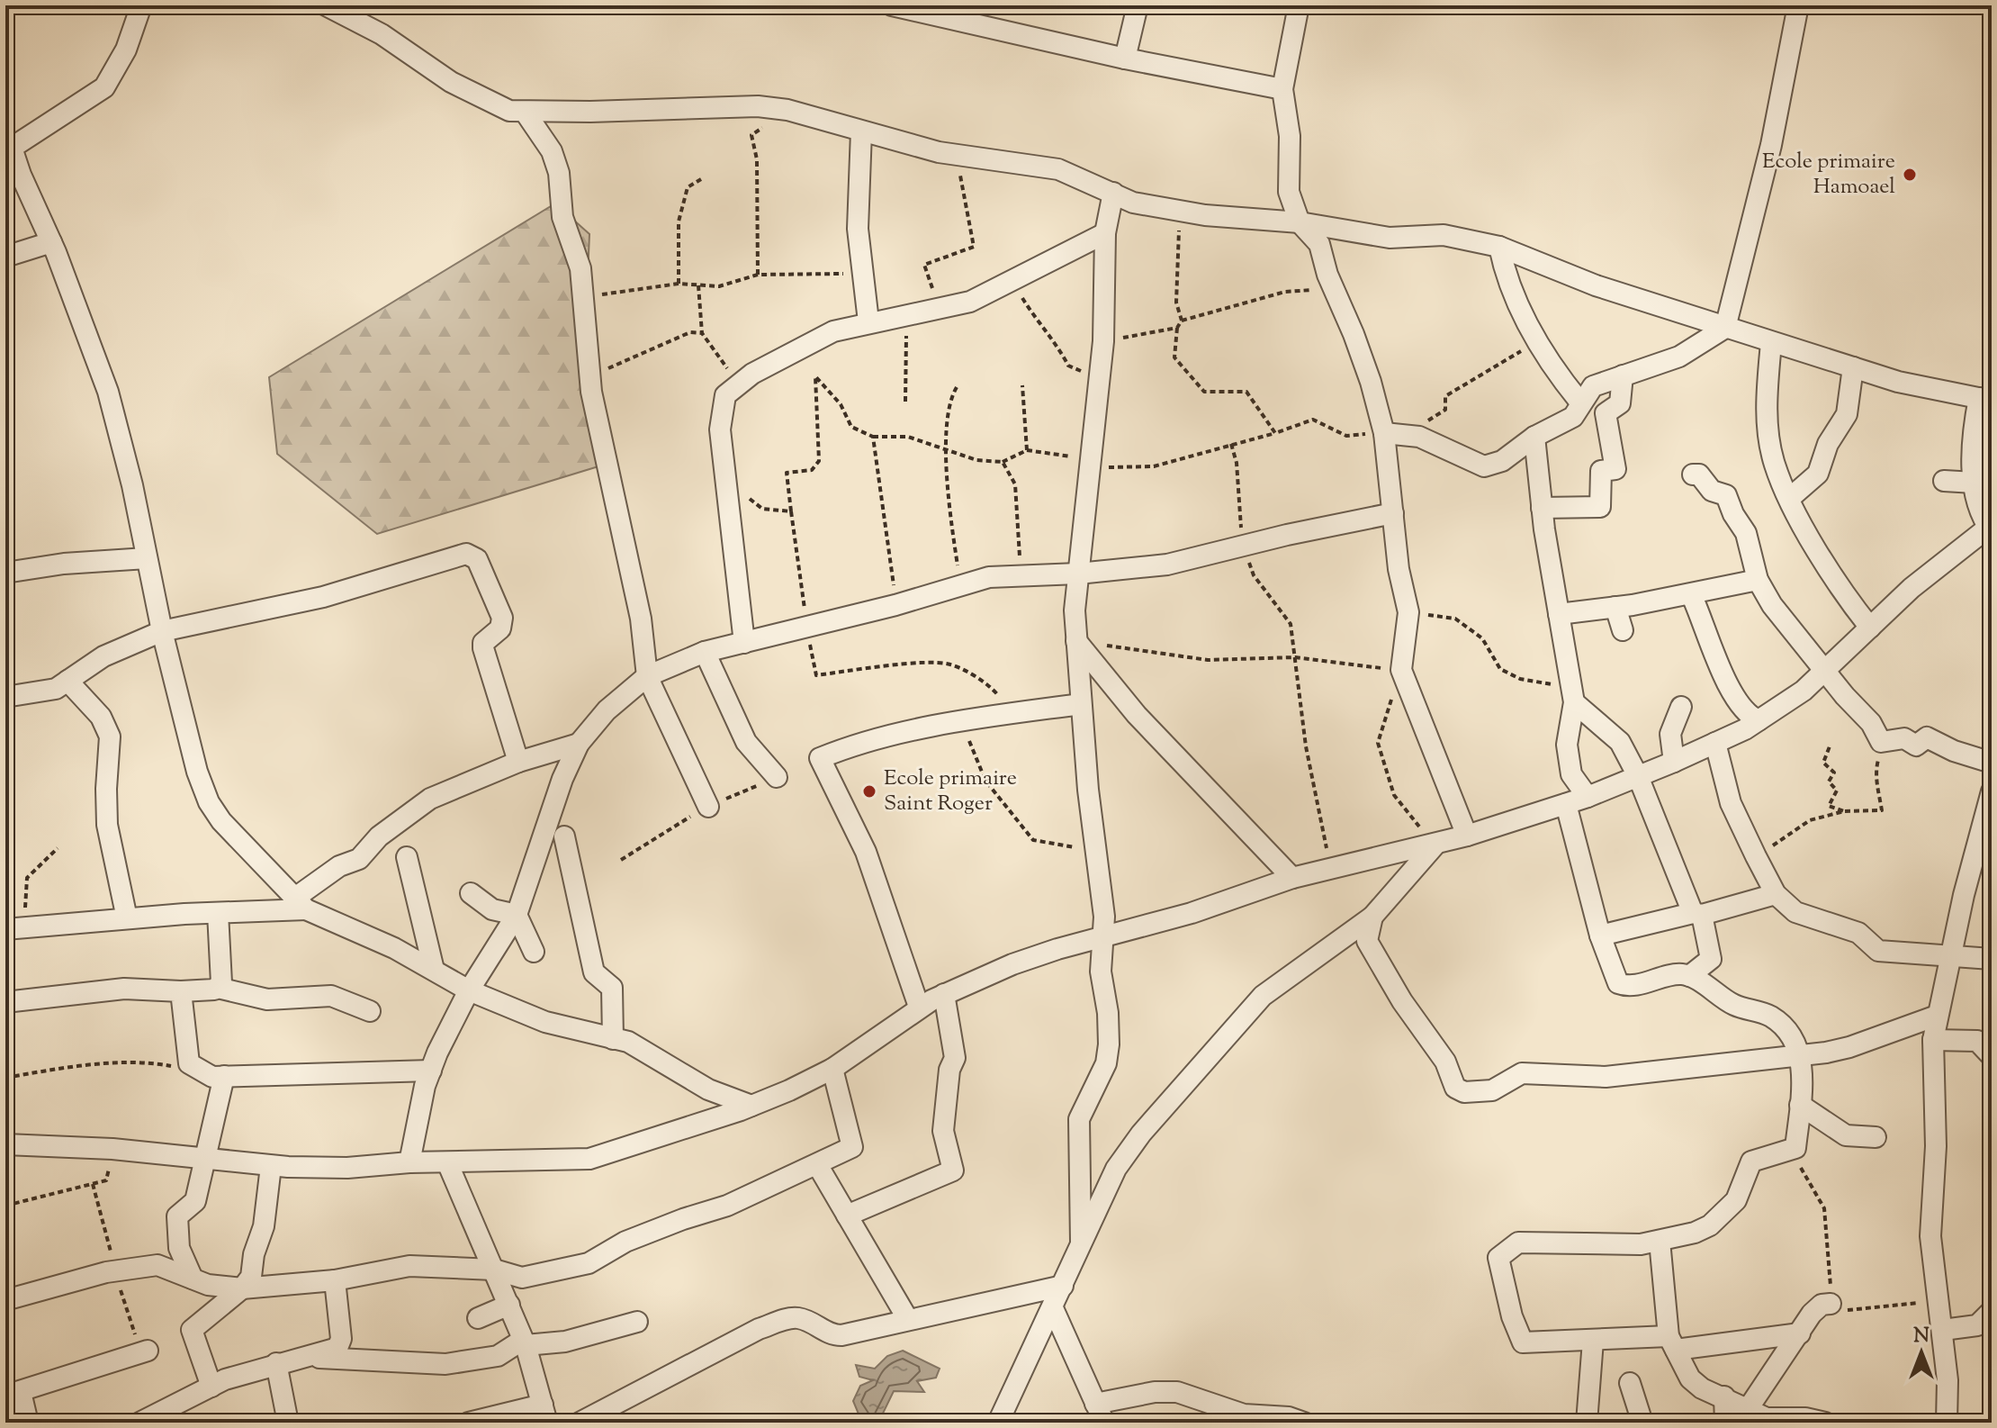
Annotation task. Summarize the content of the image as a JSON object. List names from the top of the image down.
{
  "places": ["Ecole primaire Hamoael", "Ecole primaire Saint Roger"],
  "north": "top"
}
